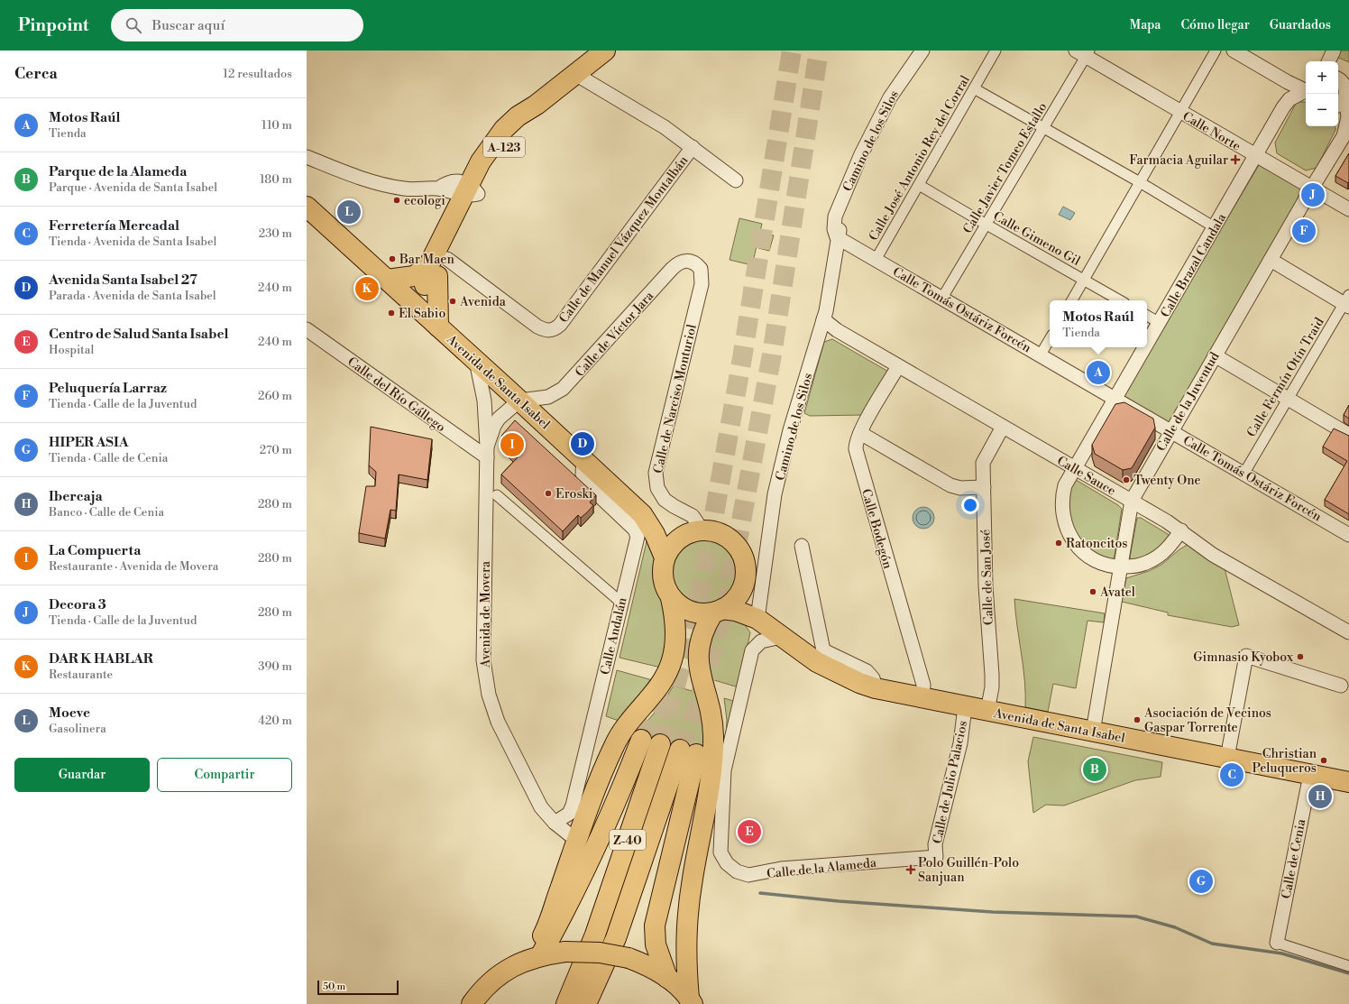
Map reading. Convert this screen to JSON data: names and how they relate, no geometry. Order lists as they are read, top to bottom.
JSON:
{
  "streets": {
    "main road": ["A-123", "Avenida de Santa Isabel", "Z-40"],
    "street": [
      "Calle Norte",
      "Camino de los Silos",
      "Calle José Antonio Rey del Corral",
      "Calle Javier Tomeo Estallo",
      "Calle Gimeno Gil",
      "Calle de Manuel Vázquez Montalbán",
      "Calle Brazal Candala",
      "Calle Tomás Ostáriz Forcén",
      "Calle de Víctor Jara",
      "Calle Fermín Otín Traid",
      "Calle del Río Gállego",
      "Calle de Narciso Monturiol",
      "Calle de la Juventud",
      "Calle Sauce",
      "Calle Bodegón",
      "Calle de San José",
      "Avenida de Movera",
      "Calle Andalán",
      "Calle de Julio Palacios",
      "Calle de Cenia",
      "Calle de la Alameda"
    ]
  },
  "crossings": [
    ["Calle Norte", "Calle Javier Tomeo Estallo"],
    ["Calle Norte", "Calle Brazal Candala"],
    ["Calle Norte", "Calle de la Juventud"],
    ["Camino de los Silos", "Calle Tomás Ostáriz Forcén"],
    ["Camino de los Silos", "Avenida de Santa Isabel"],
    ["Camino de los Silos", "Calle Sauce"],
    ["A-123", "Calle de Manuel Vázquez Montalbán"],
    ["A-123", "Avenida de Santa Isabel"],
    ["Calle José Antonio Rey del Corral", "Calle Gimeno Gil"],
    ["Calle José Antonio Rey del Corral", "Calle Tomás Ostáriz Forcén"],
    ["Calle Javier Tomeo Estallo", "Calle Gimeno Gil"],
    ["Calle Javier Tomeo Estallo", "Calle Tomás Ostáriz Forcén"],
    ["Calle Brazal Candala", "Calle Tomás Ostáriz Forcén"],
    ["Calle Brazal Candala", "Calle de la Juventud"],
    ["Calle Brazal Candala", "Calle Sauce"],
    ["Calle Tomás Ostáriz Forcén", "Calle Fermín Otín Traid"],
    ["Calle Tomás Ostáriz Forcén", "Calle de la Juventud"],
    ["Calle de Víctor Jara", "Avenida de Santa Isabel"],
    ["Calle de Víctor Jara", "Calle de Narciso Monturiol"],
    ["Calle de Víctor Jara", "Avenida de Movera"],
    ["Avenida de Santa Isabel", "Calle de Narciso Monturiol"],
    ["Avenida de Santa Isabel", "Calle de la Juventud"],
    ["Avenida de Santa Isabel", "Calle Bodegón"],
    ["Avenida de Santa Isabel", "Calle de San José"],
    ["Avenida de Santa Isabel", "Avenida de Movera"],
    ["Avenida de Santa Isabel", "Calle Andalán"],
    ["Avenida de Santa Isabel", "Calle de Julio Palacios"],
    ["Avenida de Santa Isabel", "Calle de Cenia"],
    ["Avenida de Santa Isabel", "Calle de la Alameda"],
    ["Calle del Río Gállego", "Avenida de Movera"],
    ["Calle de la Juventud", "Calle Sauce"],
    ["Calle Sauce", "Calle Bodegón"],
    ["Calle Sauce", "Calle de San José"],
    ["Avenida de Movera", "Calle Andalán"],
    ["Calle de Julio Palacios", "Calle de la Alameda"]
  ],
  "places": {
    "health": ["Farmacia Aguilar", "Polo Guillén-Polo Sanjuan"],
    "other": [
      "ecologi",
      "Bar Maen",
      "Avenida",
      "El Sabio",
      "Twenty One",
      "Eroski",
      "Ratoncitos",
      "Avatel",
      "Gimnasio Kyobox",
      "Asociación de Vecinos Gaspar Torrente",
      "Christian Peluqueros"
    ]
  },
  "scale_bar": "50 m",
  "page": {
    "header": "Pinpoint",
    "search": "Buscar aquí",
    "nav": ["Mapa", "Cómo llegar", "Guardados"],
    "heading": ["Cerca", "12 resultados"],
    "map_buttons": ["+", "−"],
    "list": [
      {
        "mark": "A",
        "name": "Motos Raúl",
        "note": "Tienda",
        "value": "110 m"
      },
      {
        "mark": "B",
        "name": "Parque de la Alameda",
        "note": "Parque · Avenida de Santa Isabel",
        "value": "180 m"
      },
      {
        "mark": "C",
        "name": "Ferretería Mercadal",
        "note": "Tienda · Avenida de Santa Isabel",
        "value": "230 m"
      },
      {
        "mark": "D",
        "name": "Avenida Santa Isabel 27",
        "note": "Parada · Avenida de Santa Isabel",
        "value": "240 m"
      },
      {
        "mark": "E",
        "name": "Centro de Salud Santa Isabel",
        "note": "Hospital",
        "value": "240 m"
      },
      {
        "mark": "F",
        "name": "Peluquería Larraz",
        "note": "Tienda · Calle de la Juventud",
        "value": "260 m"
      },
      {
        "mark": "G",
        "name": "HIPER ASIA",
        "note": "Tienda · Calle de Cenia",
        "value": "270 m"
      },
      {
        "mark": "H",
        "name": "Ibercaja",
        "note": "Banco · Calle de Cenia",
        "value": "280 m"
      },
      {
        "mark": "I",
        "name": "La Compuerta",
        "note": "Restaurante · Avenida de Movera",
        "value": "280 m"
      },
      {
        "mark": "J",
        "name": "Decora 3",
        "note": "Tienda · Calle de la Juventud",
        "value": "280 m"
      },
      {
        "mark": "K",
        "name": "DAR K HABLAR",
        "note": "Restaurante",
        "value": "390 m"
      },
      {
        "mark": "L",
        "name": "Moeve",
        "note": "Gasolinera",
        "value": "420 m"
      }
    ],
    "pins": [
      "J",
      "L",
      "F",
      "K",
      "A",
      "D",
      "I",
      "B",
      "C",
      "H",
      "E",
      "G"
    ],
    "popup": ["Motos Raúl", "Tienda"],
    "buttons": ["Guardar", "Compartir"],
    "scale": "50 m"
  }
}
